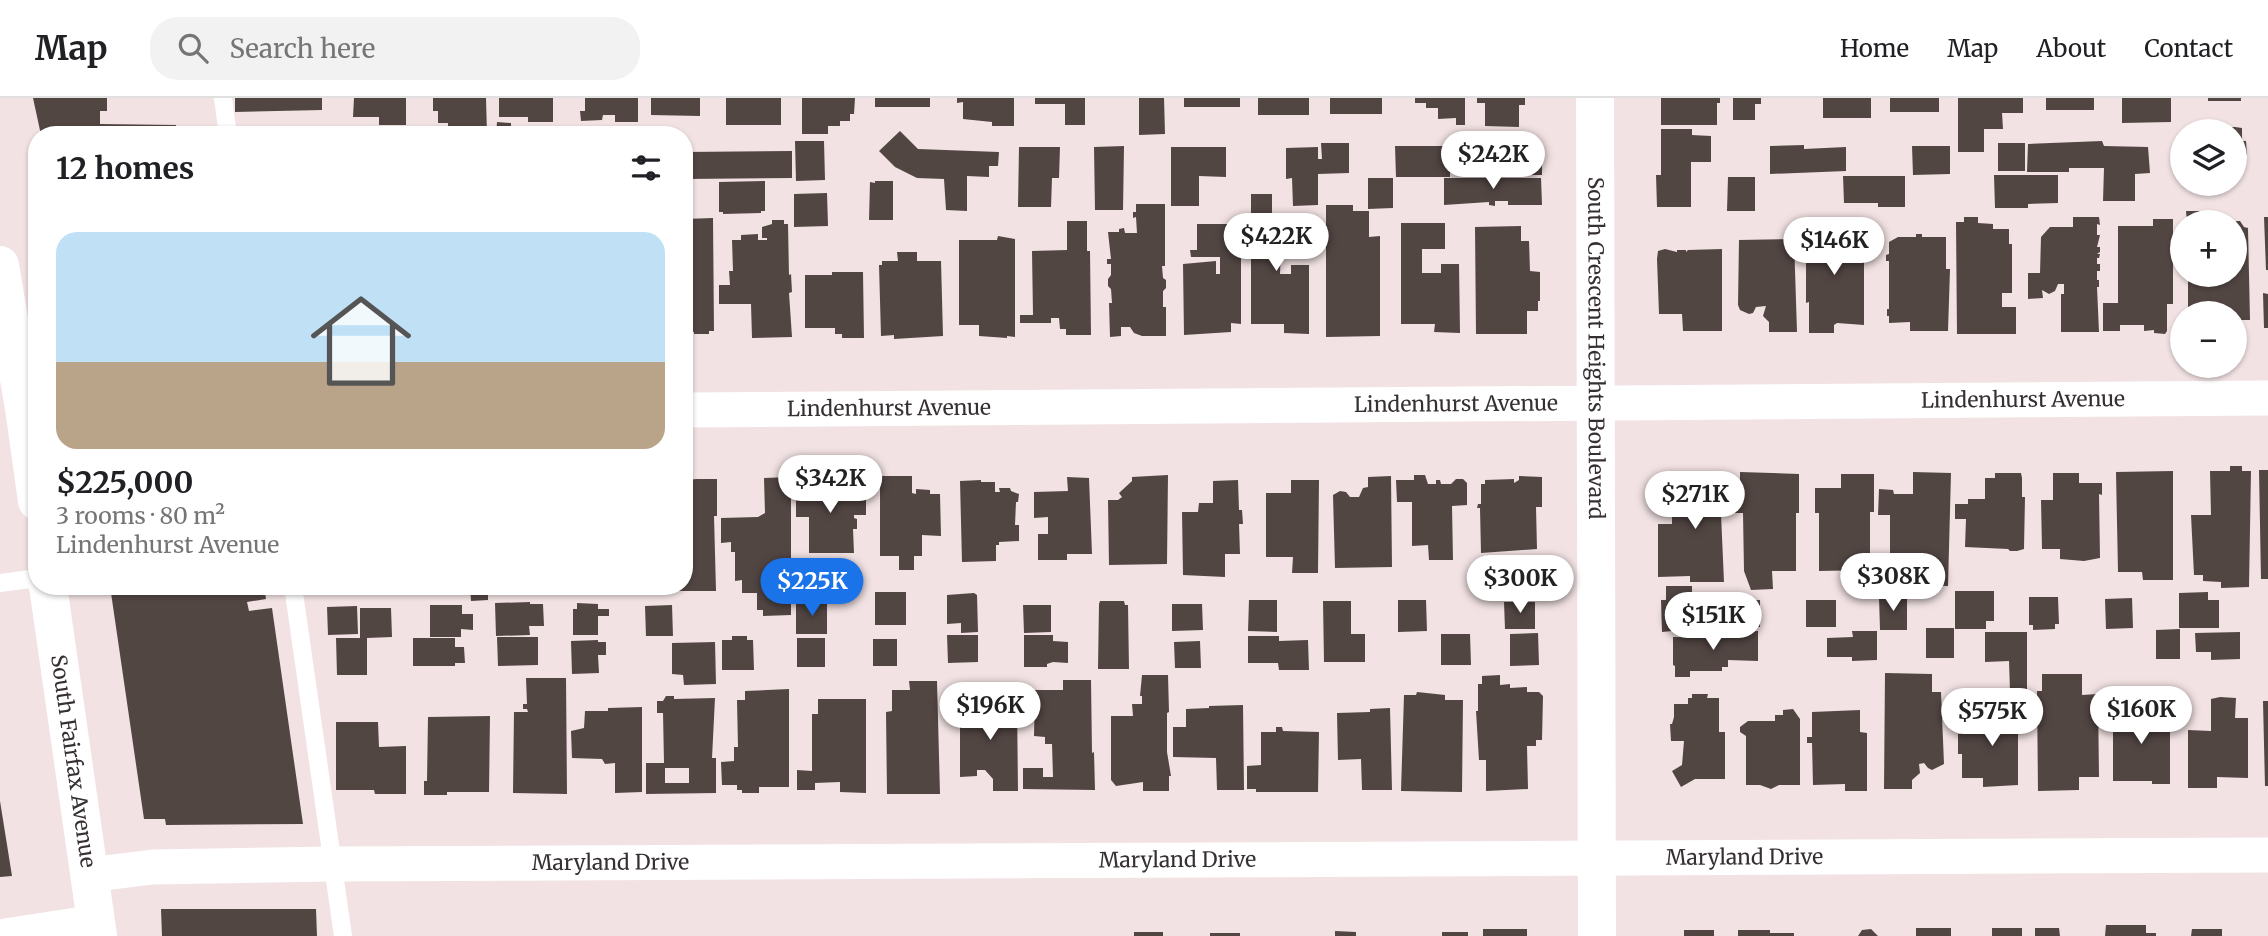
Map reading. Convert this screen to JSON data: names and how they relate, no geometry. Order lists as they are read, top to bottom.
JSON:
{
  "streets": {
    "street": [
      "South Crescent Heights Boulevard",
      "Lindenhurst Avenue",
      "South Fairfax Avenue",
      "Maryland Drive"
    ]
  },
  "crossings": [
    ["South Crescent Heights Boulevard", "Lindenhurst Avenue"],
    ["South Crescent Heights Boulevard", "Maryland Drive"],
    ["South Fairfax Avenue", "Maryland Drive"]
  ],
  "page": {
    "header": "Map",
    "search": "Search here",
    "nav": [
      "Home",
      "Map",
      "About",
      "Contact"
    ],
    "map_buttons": ["+", "−"],
    "heading": "12 homes",
    "price": [
      "$242K",
      "$422K",
      "$146K",
      "$342K",
      "$271K",
      "$308K",
      "$300K",
      "$225K",
      "$151K",
      "$196K",
      "$160K",
      "$575K"
    ],
    "list": [
      {
        "name": "$225,000",
        "note": "3 rooms · 80 m² · Lindenhurst Avenue"
      }
    ]
  }
}
